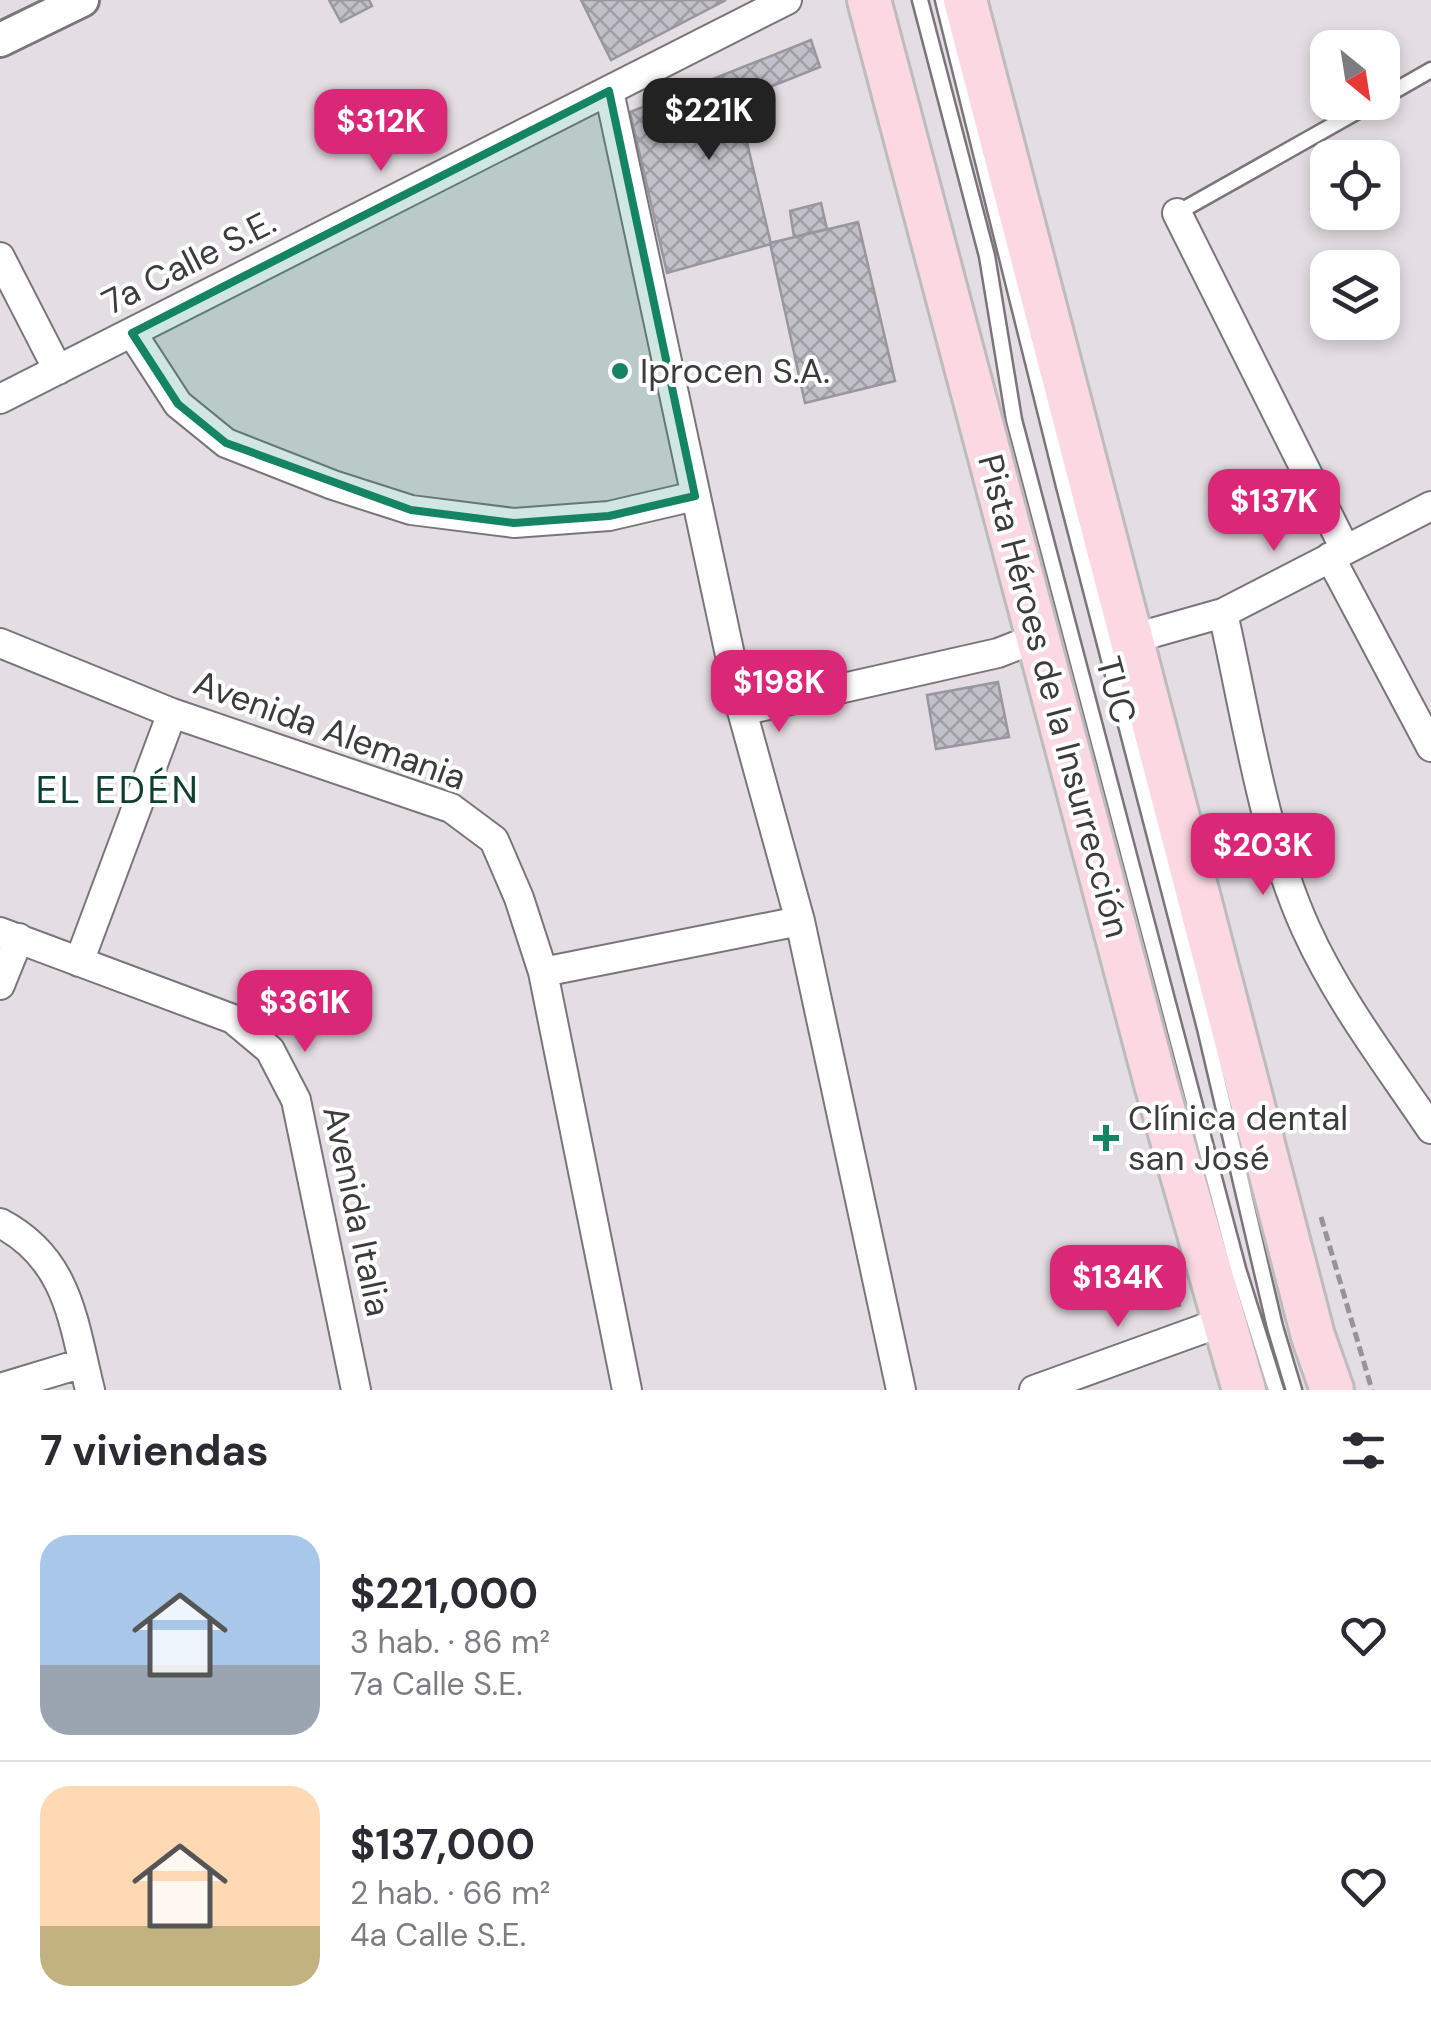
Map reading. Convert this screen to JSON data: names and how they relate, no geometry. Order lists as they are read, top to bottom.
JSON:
{
  "streets": {
    "main road": ["Pista Héroes de la Insurrección"],
    "street": ["7a Calle S.E.", "Avenida Alemania", "Avenida Italia"],
    "lane": ["TUC"]
  },
  "districts": ["EL EDÉN"],
  "places": {
    "other": ["Iprocen S.A."],
    "health": ["Clínica dental san José"]
  },
  "north": "bottom right",
  "page": {
    "price": [
      "$221K",
      "$312K",
      "$137K",
      "$198K",
      "$203K",
      "$361K",
      "$134K"
    ],
    "heading": "7 viviendas",
    "list": [
      {
        "name": "$221,000",
        "note": "3 hab. · 86 m² · 7a Calle S.E."
      },
      {
        "name": "$137,000",
        "note": "2 hab. · 66 m² · 4a Calle S.E."
      }
    ]
  }
}
